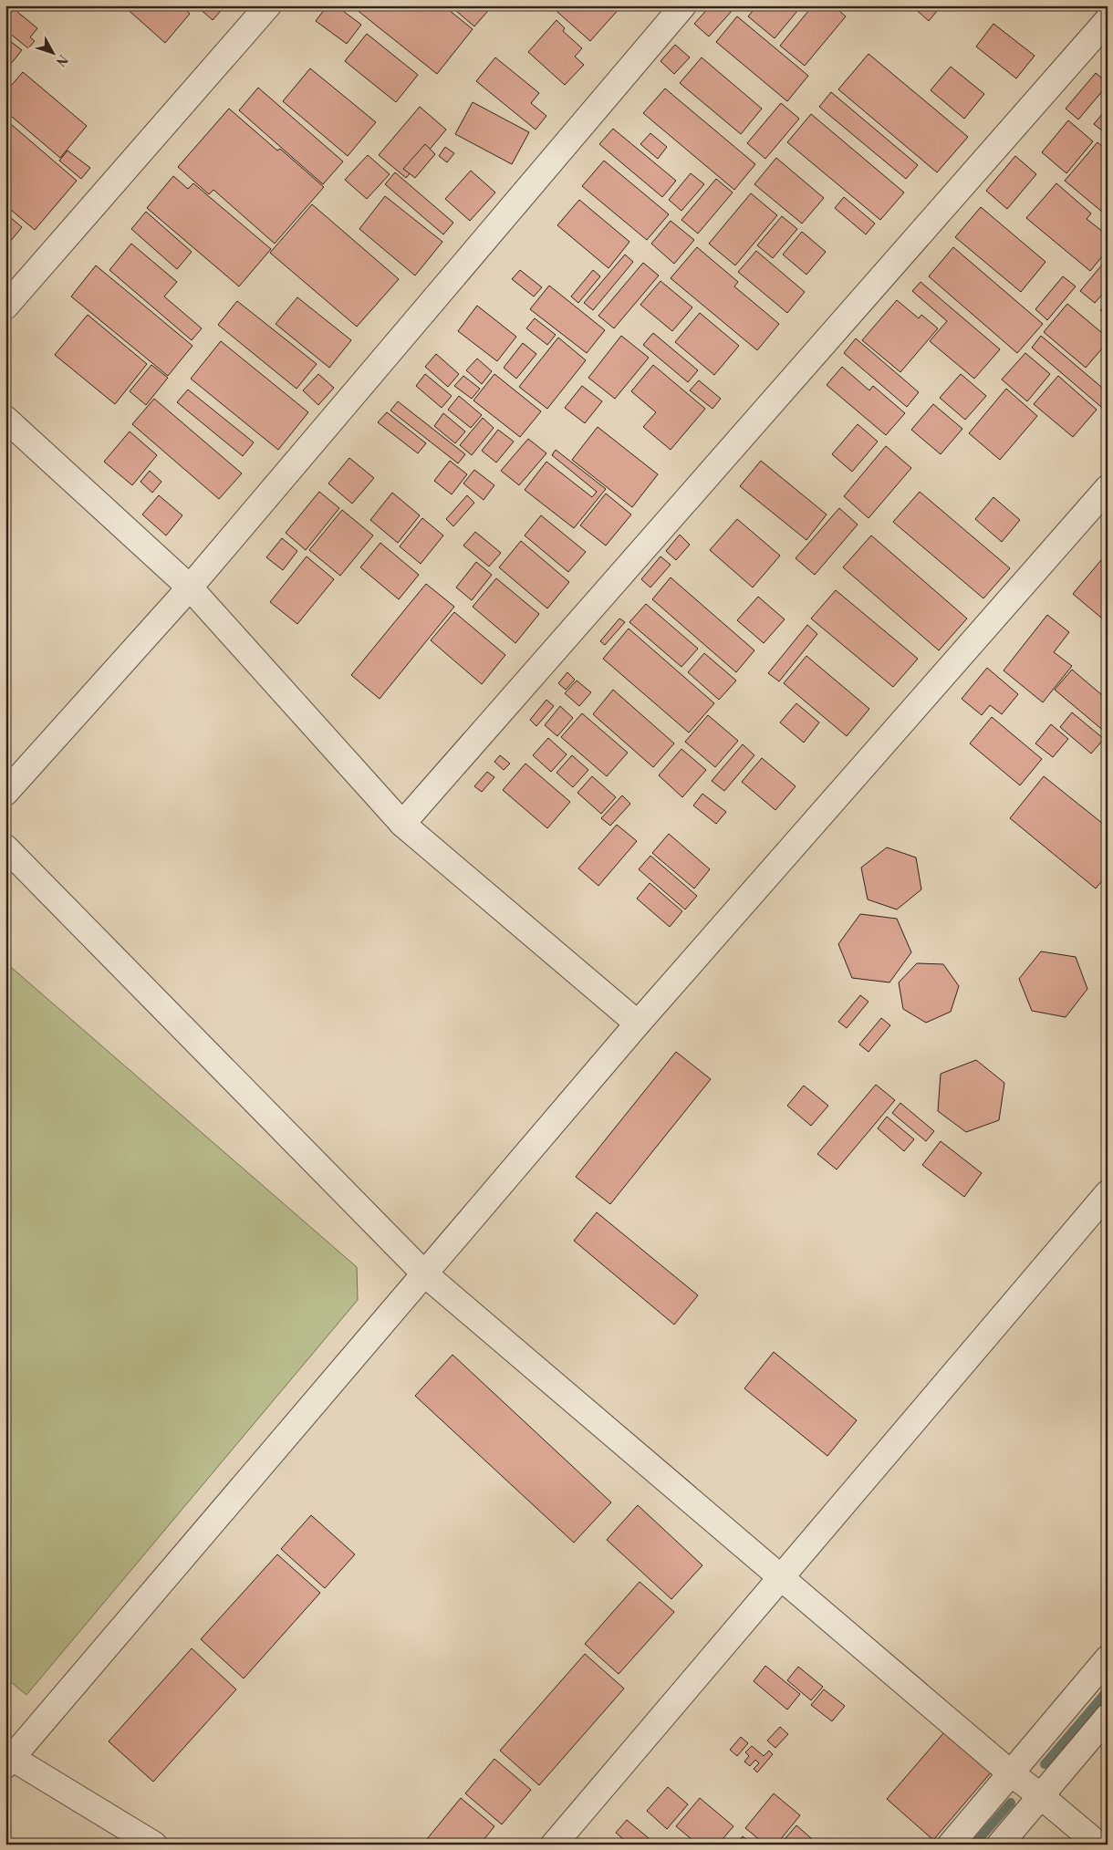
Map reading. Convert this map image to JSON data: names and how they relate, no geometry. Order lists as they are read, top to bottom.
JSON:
{
  "north": "bottom right"
}
